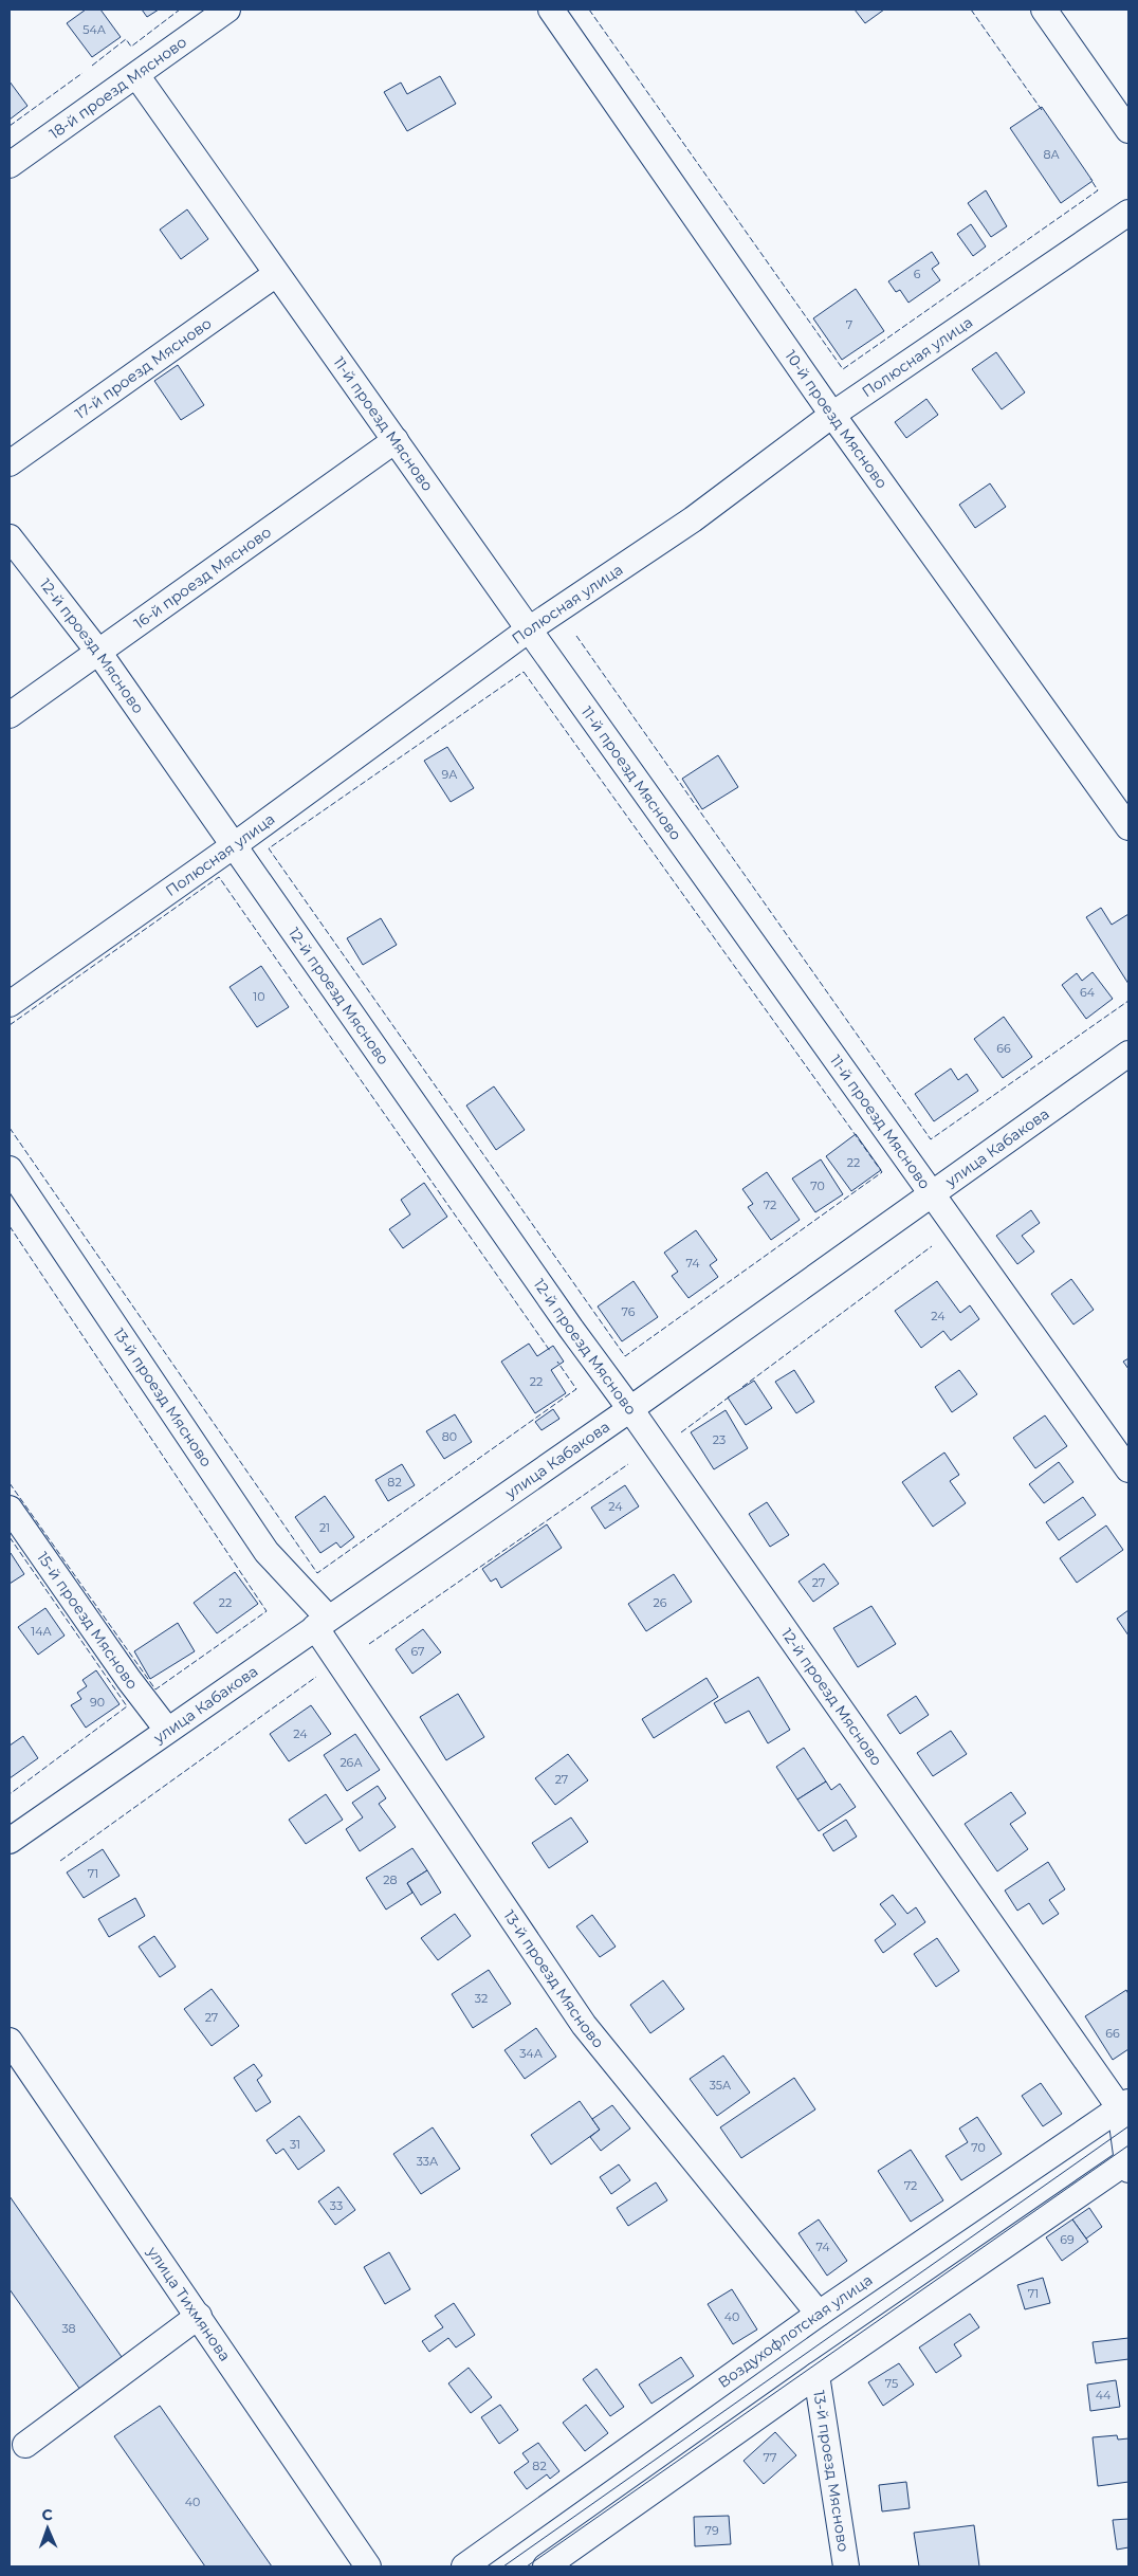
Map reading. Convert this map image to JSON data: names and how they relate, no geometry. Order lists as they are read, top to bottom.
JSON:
{
  "streets": {
    "street": [
      "18-й проезд Мясново",
      "Полюсная улица",
      "17-й проезд Мясново",
      "10-й проезд Мясново",
      "11-й проезд Мясново",
      "16-й проезд Мясново",
      "12-й проезд Мясново",
      "улица Кабакова",
      "13-й проезд Мясново",
      "15-й проезд Мясново",
      "улица Тихмянова",
      "Воздухофлотская улица"
    ]
  },
  "crossings": [
    ["18-й проезд Мясново", "11-й проезд Мясново"],
    ["Полюсная улица", "10-й проезд Мясново"],
    ["Полюсная улица", "11-й проезд Мясново"],
    ["Полюсная улица", "12-й проезд Мясново"],
    ["17-й проезд Мясново", "11-й проезд Мясново"],
    ["11-й проезд Мясново", "16-й проезд Мясново"],
    ["11-й проезд Мясново", "улица Кабакова"],
    ["16-й проезд Мясново", "12-й проезд Мясново"],
    ["12-й проезд Мясново", "улица Кабакова"],
    ["12-й проезд Мясново", "Воздухофлотская улица"],
    ["улица Кабакова", "13-й проезд Мясново"],
    ["улица Кабакова", "15-й проезд Мясново"],
    ["13-й проезд Мясново", "Воздухофлотская улица"]
  ],
  "house_numbers": [
    "54А",
    "8А",
    "6",
    "7",
    "9А",
    "64",
    "10",
    "66",
    "22",
    "70",
    "72",
    "74",
    "76",
    "24",
    "22",
    "80",
    "23",
    "82",
    "24",
    "21",
    "27",
    "22",
    "26",
    "14А",
    "67",
    "90",
    "24",
    "26А",
    "27",
    "71",
    "28",
    "32",
    "27",
    "66",
    "34А",
    "35А",
    "31",
    "70",
    "33А",
    "72",
    "33",
    "69",
    "74",
    "71",
    "40",
    "38",
    "75",
    "44",
    "77",
    "82",
    "40",
    "79"
  ],
  "north": "top"
}
